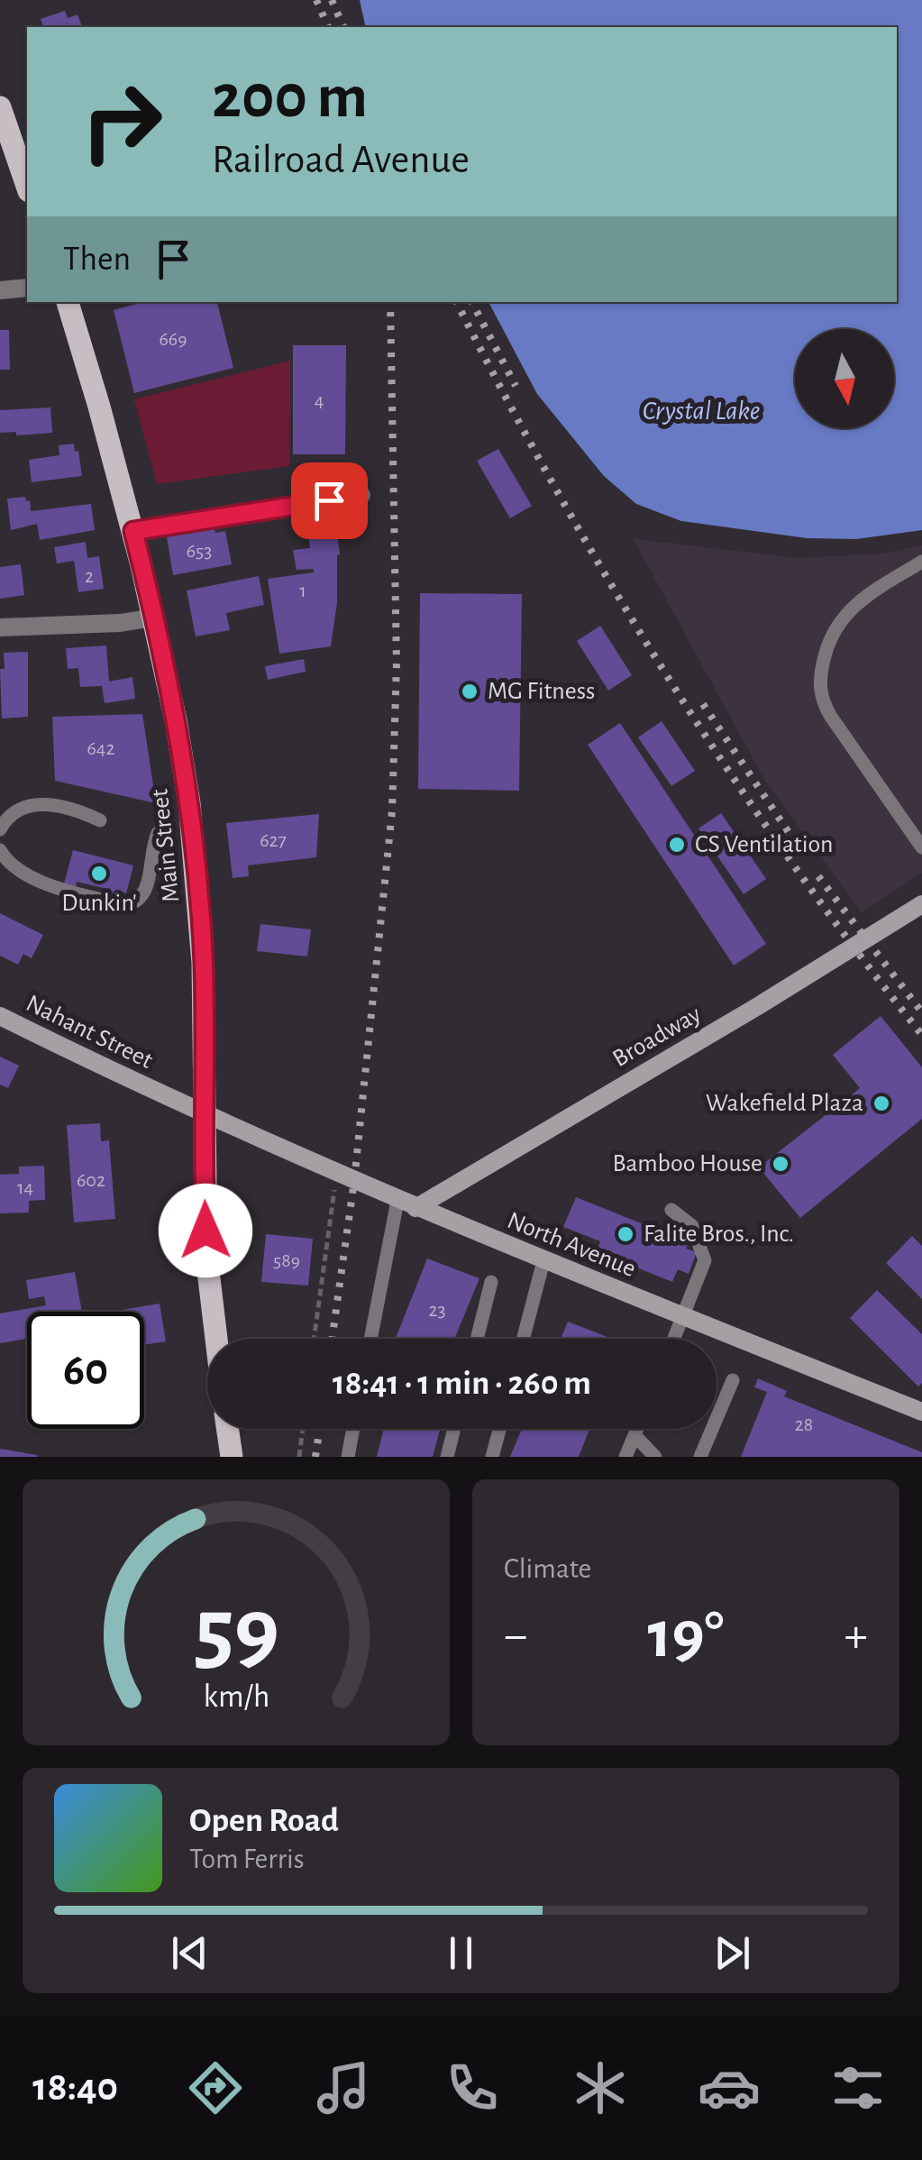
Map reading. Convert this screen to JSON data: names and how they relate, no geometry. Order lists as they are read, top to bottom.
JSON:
{
  "streets": {
    "main road": [
      "Main Street",
      "Nahant Street",
      "Broadway",
      "North Avenue"
    ]
  },
  "crossings": [
    ["Main Street", "Nahant Street"],
    ["Main Street", "North Avenue"],
    ["Nahant Street", "North Avenue"],
    ["Broadway", "North Avenue"]
  ],
  "water": ["Crystal Lake"],
  "places": [
    "MG Fitness",
    "CS Ventilation",
    "Dunkin'",
    "Wakefield Plaza",
    "Bamboo House",
    "Falite Bros., Inc."
  ],
  "house_numbers": [
    "669",
    "4",
    "653",
    "2",
    "1",
    "642",
    "627",
    "602",
    "14",
    "589",
    "23",
    "28"
  ],
  "north": "bottom",
  "page": {
    "turn": ["200 m", "Railroad Avenue"],
    "then": "Then",
    "limit": "60",
    "trip": "18:41 · 1 min · 260 m",
    "tile": "Climate",
    "heat": ["−", "19°", "+"],
    "song": ["Open Road", "Tom Ferris"],
    "tabs": "18:40",
    "gauge": ["59", "km/h"]
  }
}
